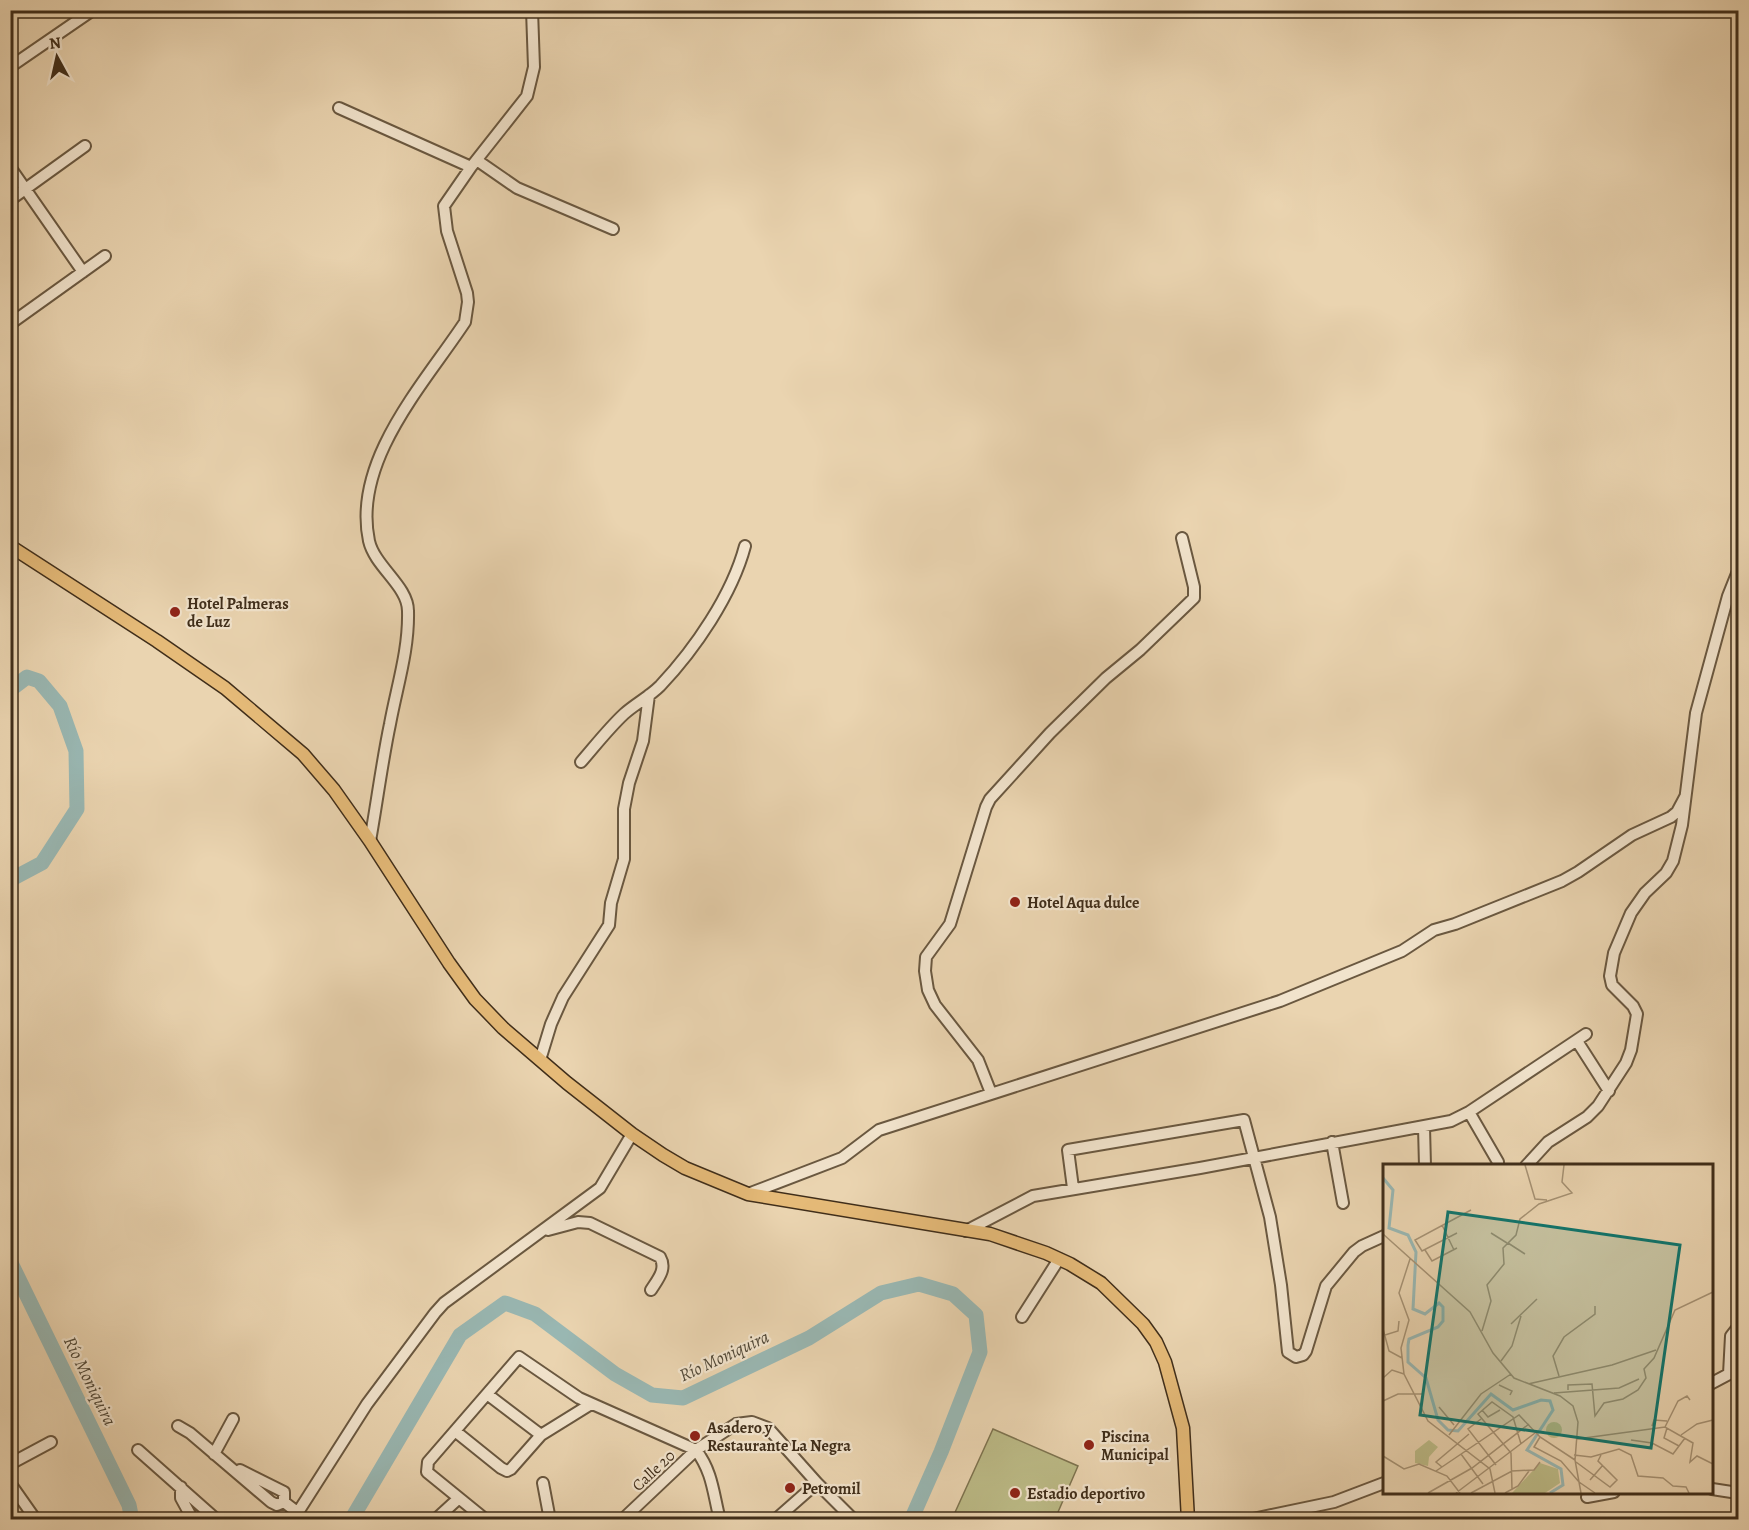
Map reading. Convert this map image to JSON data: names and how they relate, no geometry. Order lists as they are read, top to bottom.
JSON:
{
  "streets": {
    "street": ["Calle 20"]
  },
  "water": ["Río Moniquira"],
  "places": [
    "Hotel Palmeras de Luz",
    "Hotel Aqua dulce",
    "Asadero y Restaurante La Negra",
    "Piscina Municipal",
    "Petromil",
    "Estadio deportivo"
  ],
  "north": "top"
}
